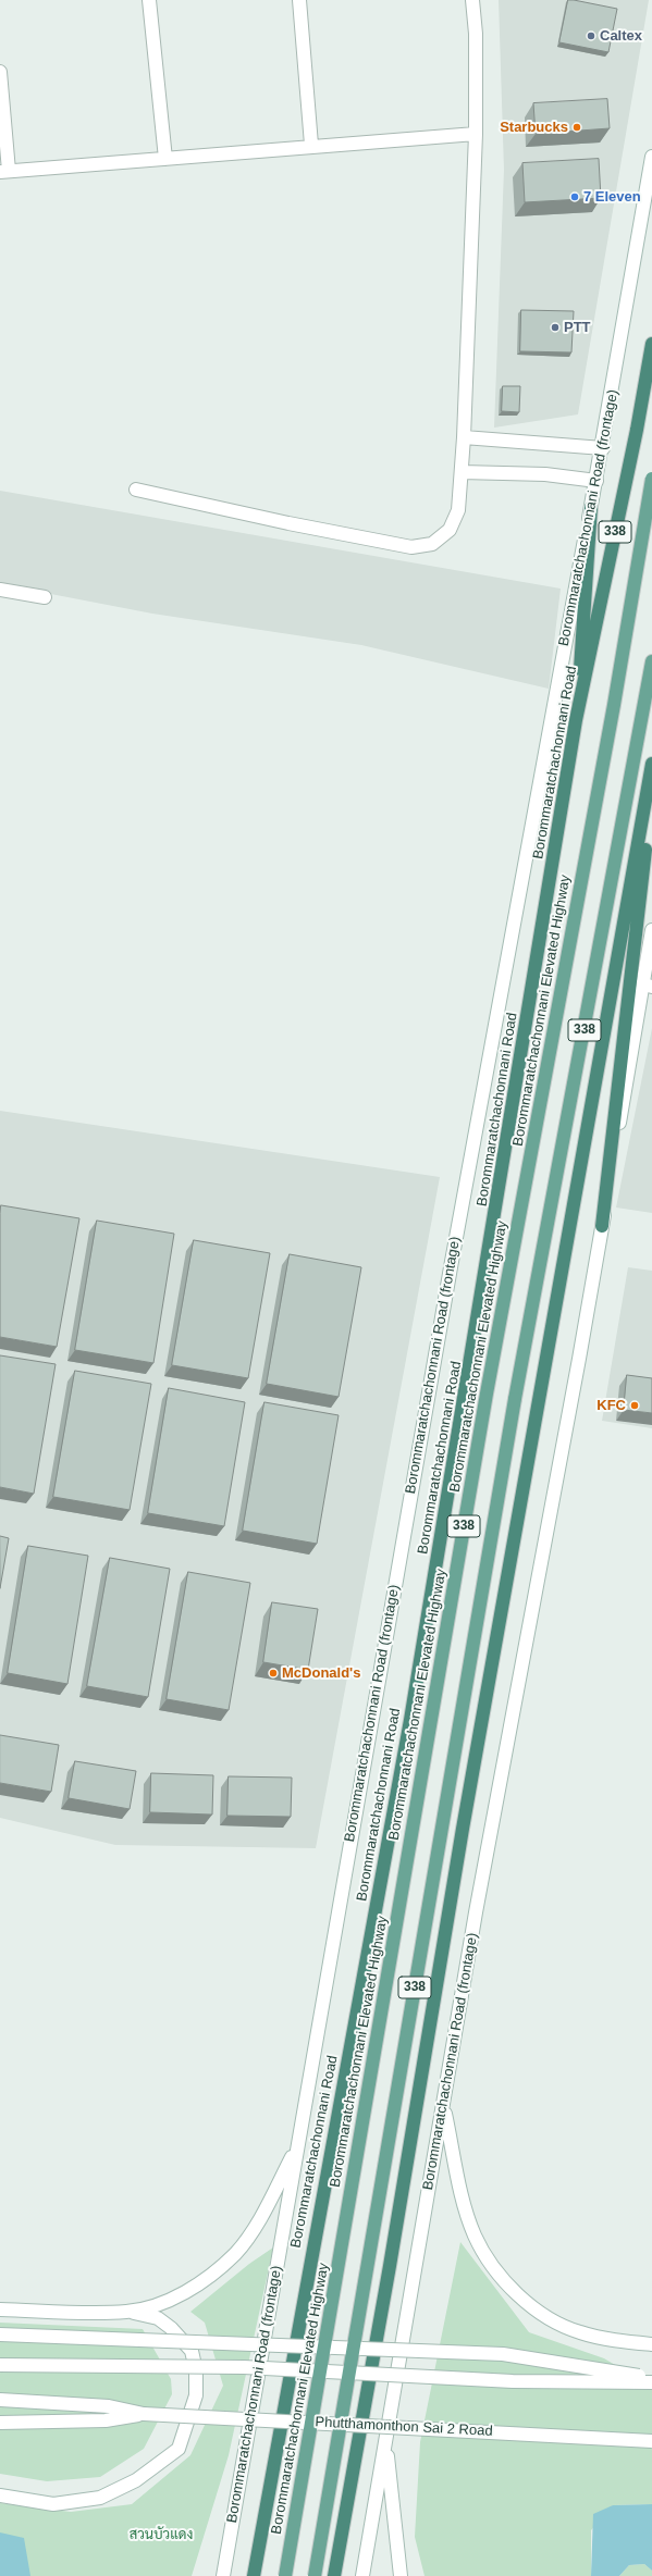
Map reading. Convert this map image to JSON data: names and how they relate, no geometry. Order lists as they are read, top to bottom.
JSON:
{
  "streets": {
    "highway": ["338", "Borommaratchachonnani Road"],
    "main road": ["Borommaratchachonnani Road (frontage)", "Borommaratchachonnani Elevated Highway", "Phutthamonthon Sai 2 Road"]
  },
  "parks": ["สวนบัวแดง"],
  "places": [
    "Caltex",
    "Starbucks",
    "7 Eleven",
    "PTT",
    "KFC",
    "McDonald's"
  ]
}
